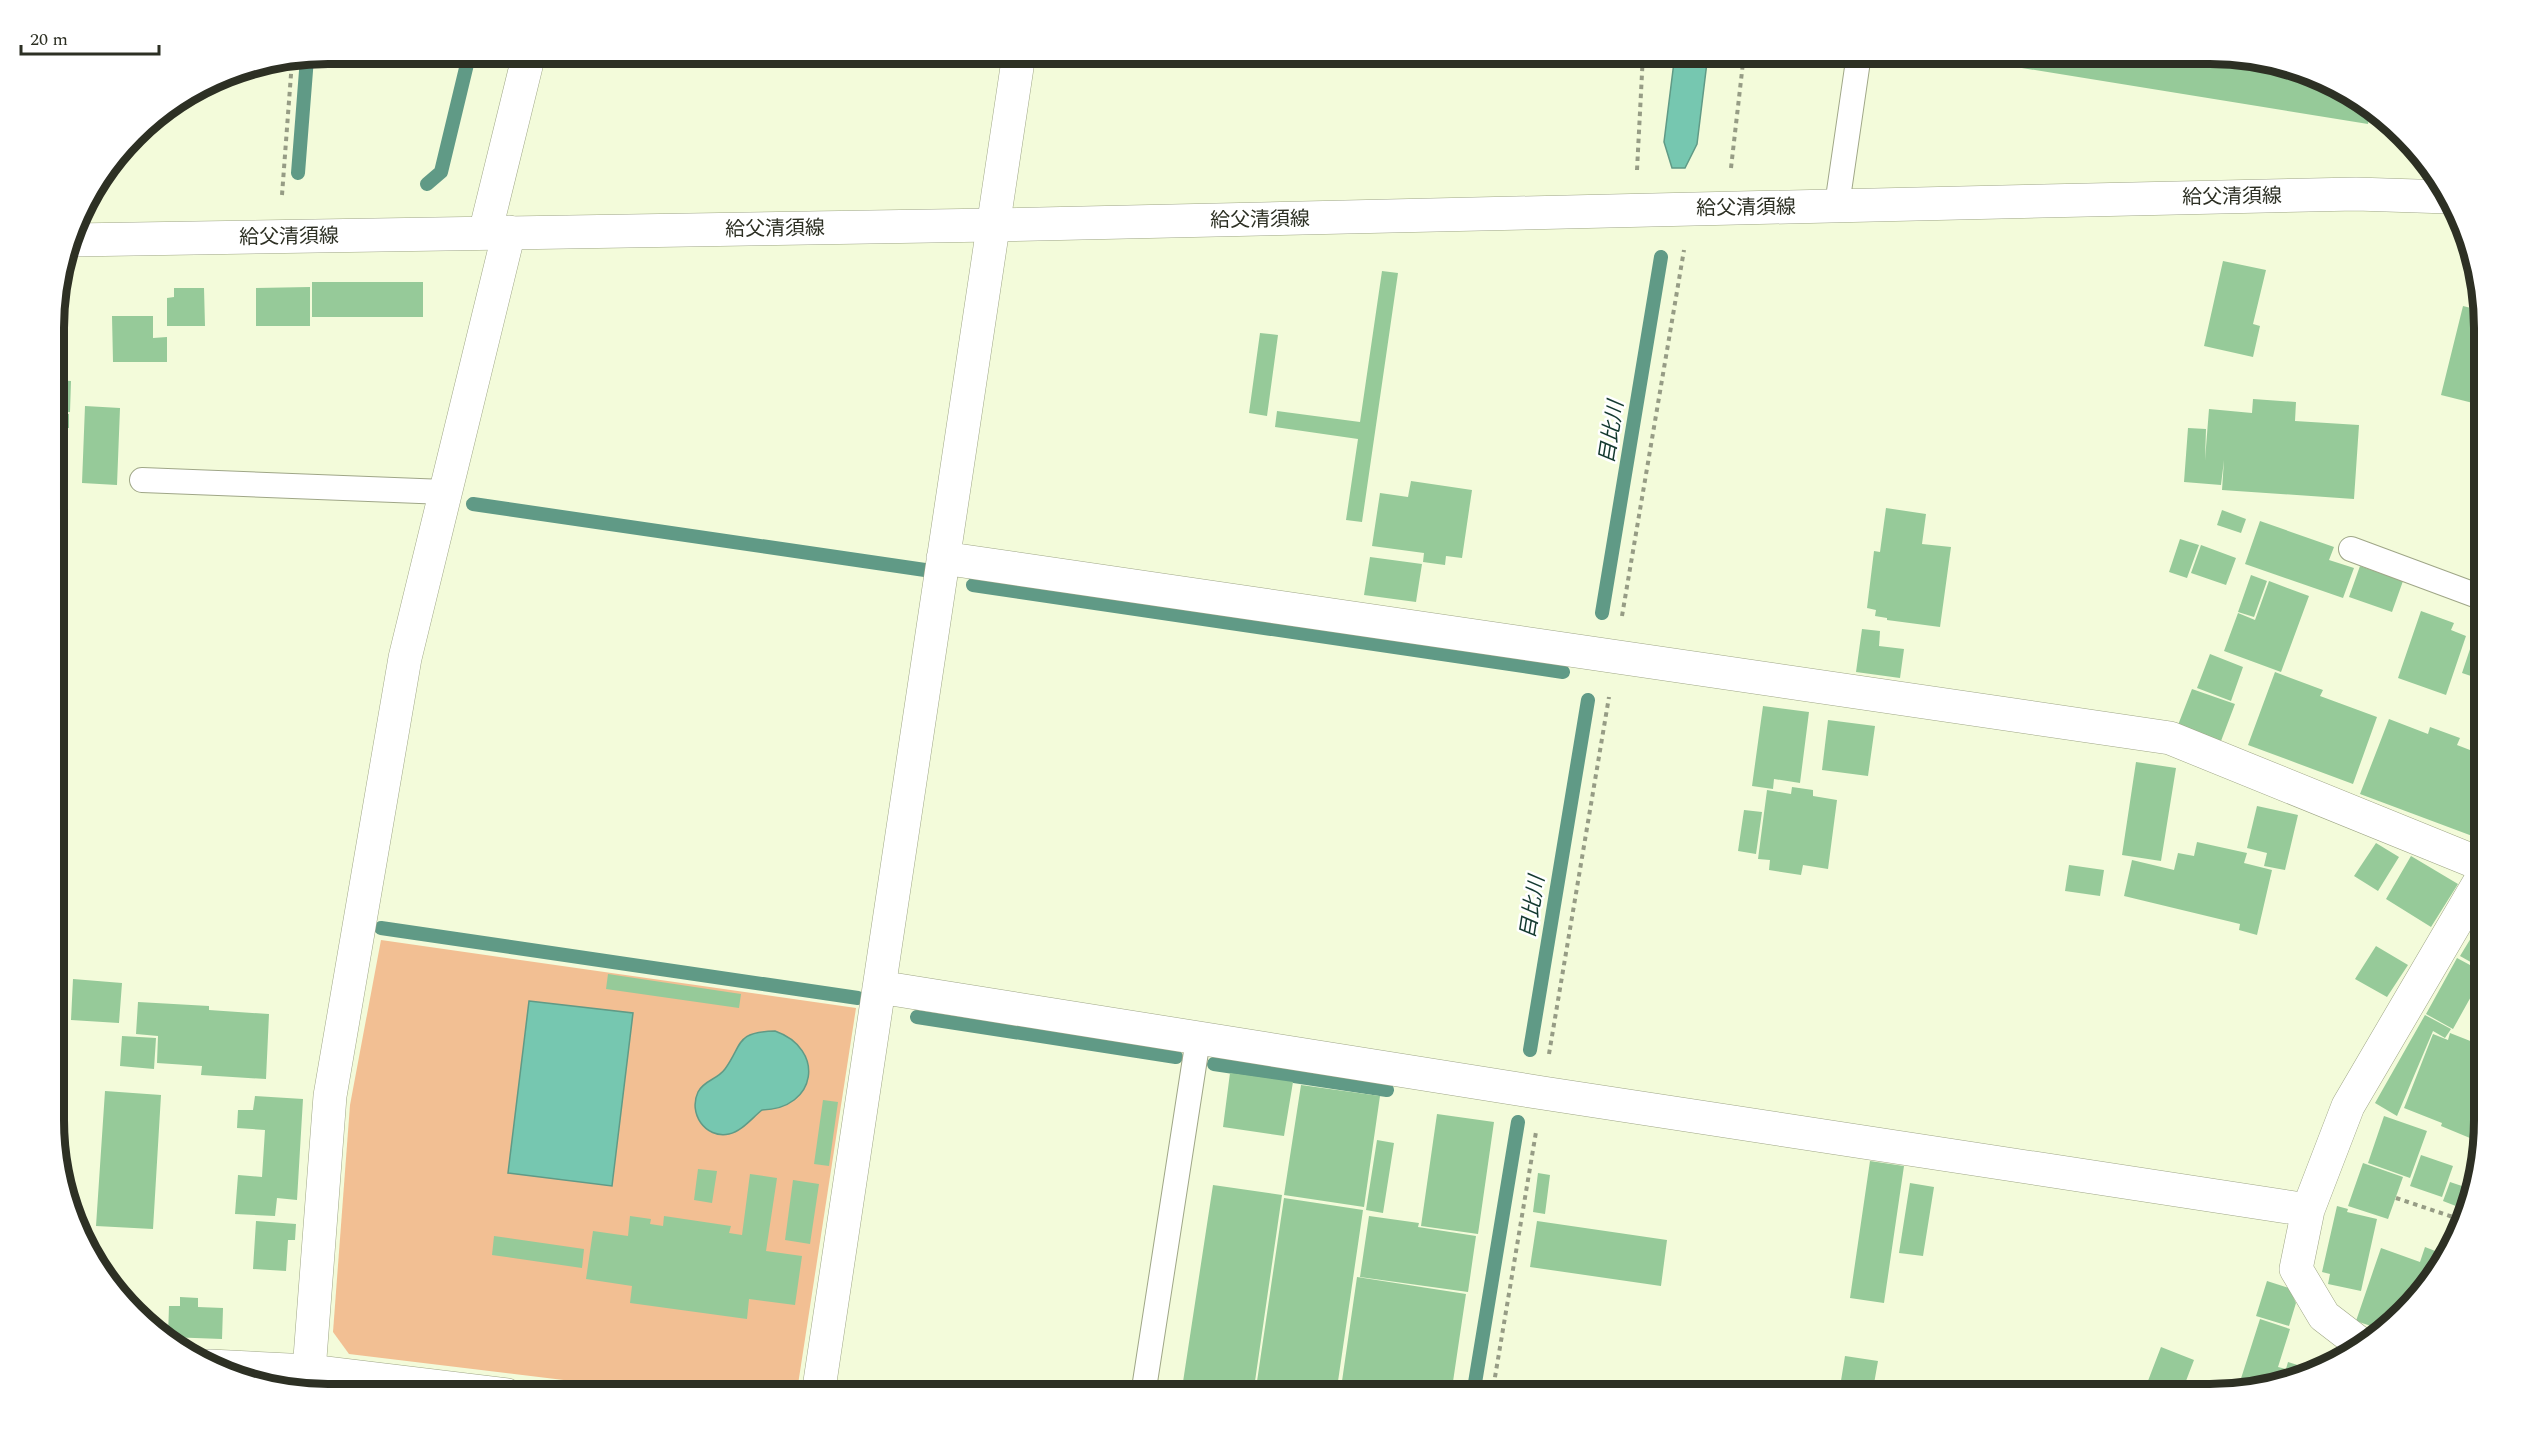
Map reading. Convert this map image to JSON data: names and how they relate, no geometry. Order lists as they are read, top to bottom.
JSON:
{
  "streets": {
    "street": ["給父清須線"]
  },
  "water": ["目比川"],
  "scale_bar": "20 m"
}
